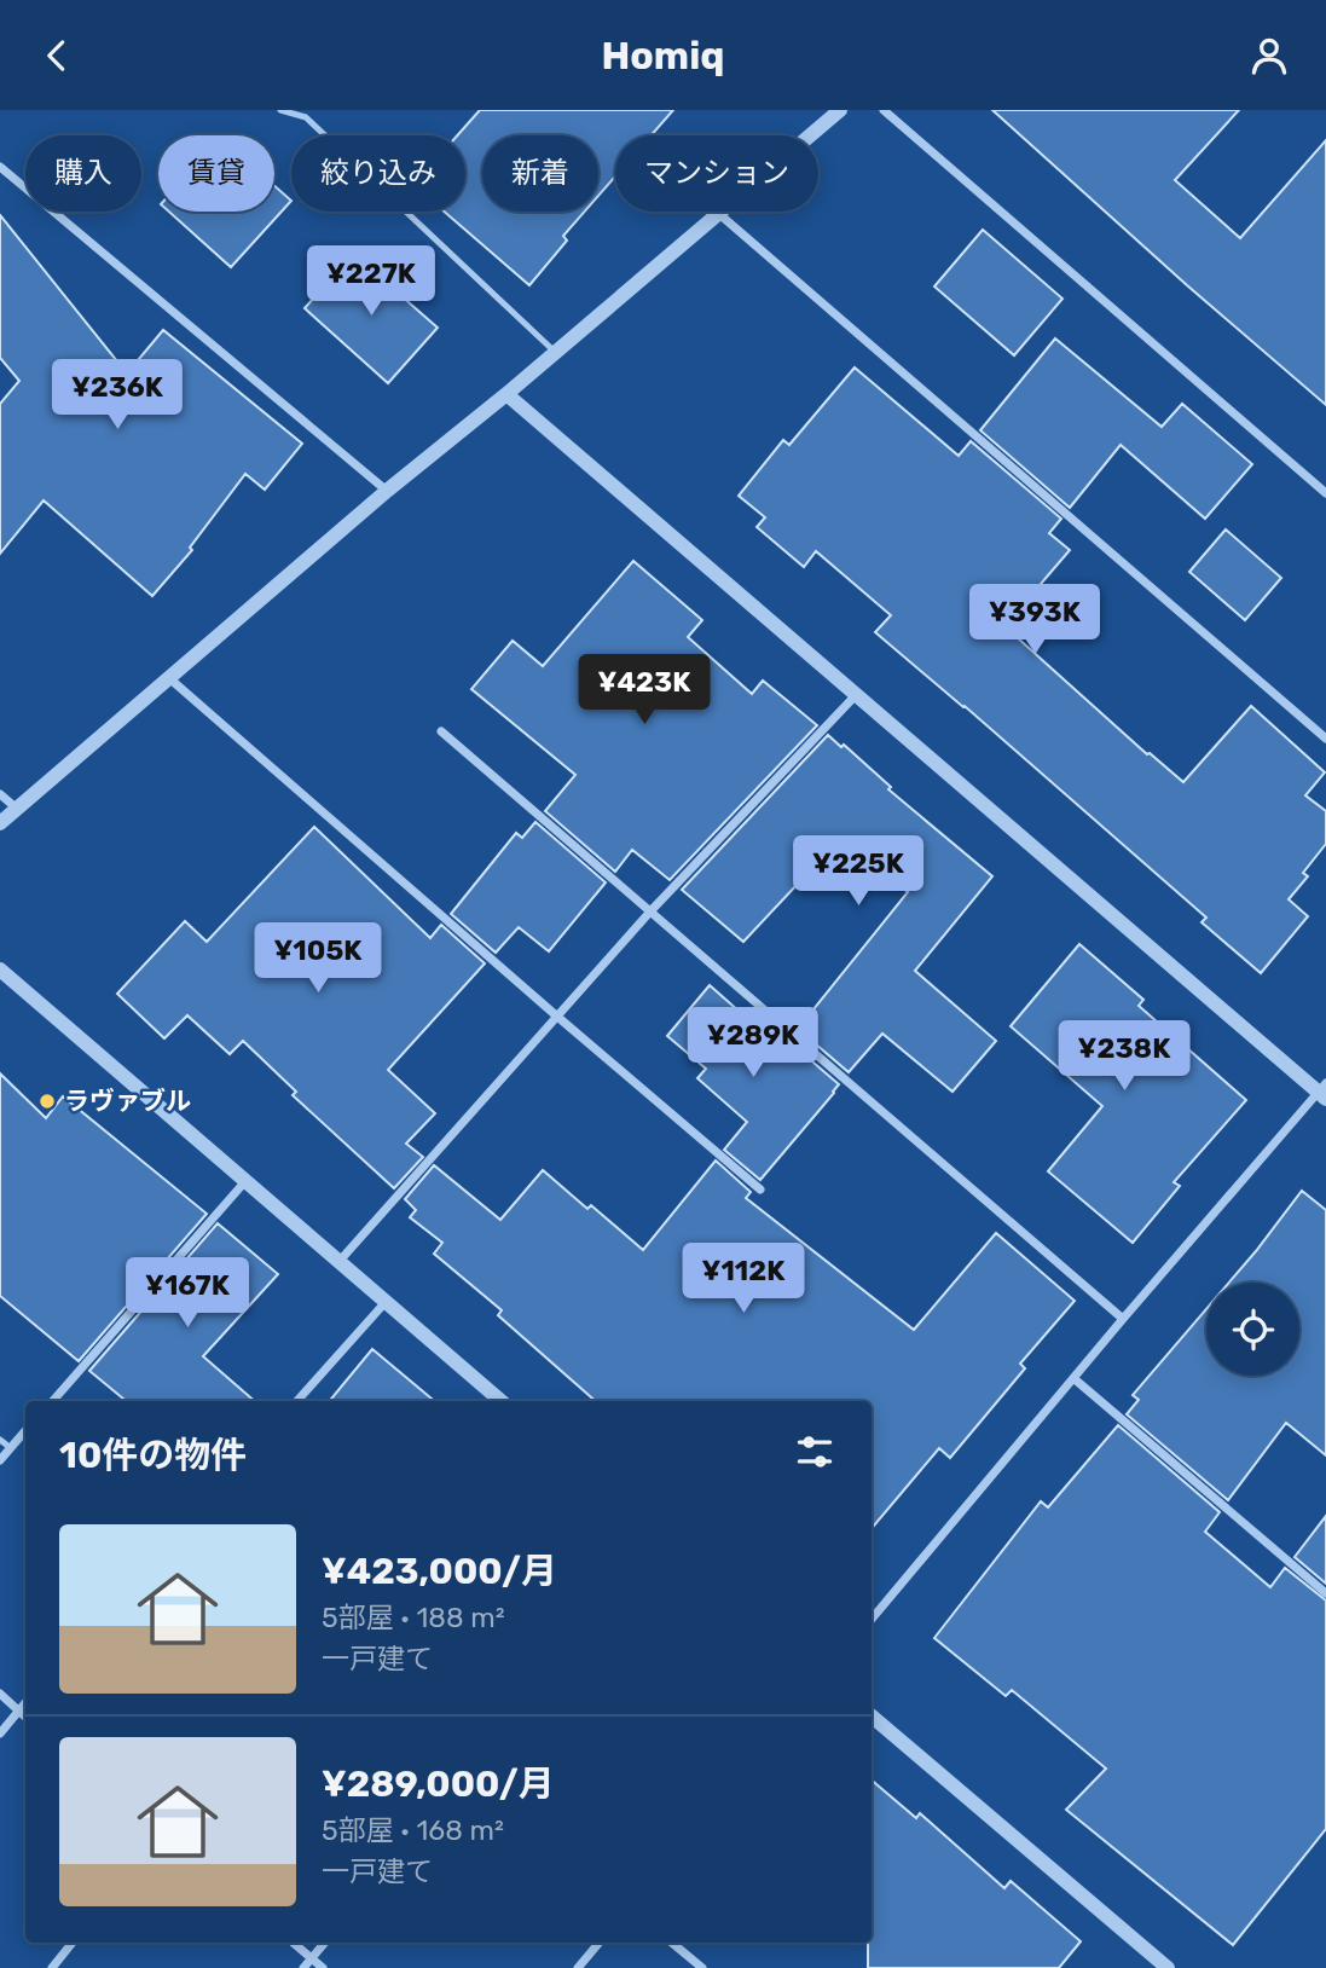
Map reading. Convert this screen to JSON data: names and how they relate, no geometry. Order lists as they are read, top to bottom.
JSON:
{
  "places": ["ラヴァブル"],
  "page": {
    "header": "Homiq",
    "chip": [
      "購入",
      "賃貸",
      "絞り込み",
      "新着",
      "マンション"
    ],
    "price": [
      "¥227K",
      "¥236K",
      "¥393K",
      "¥423K",
      "¥225K",
      "¥105K",
      "¥289K",
      "¥238K",
      "¥112K",
      "¥167K"
    ],
    "heading": "10件の物件",
    "list": [
      {
        "name": "¥423,000/月",
        "note": "5部屋 · 188 m² · 一戸建て"
      },
      {
        "name": "¥289,000/月",
        "note": "5部屋 · 168 m² · 一戸建て"
      }
    ]
  }
}
